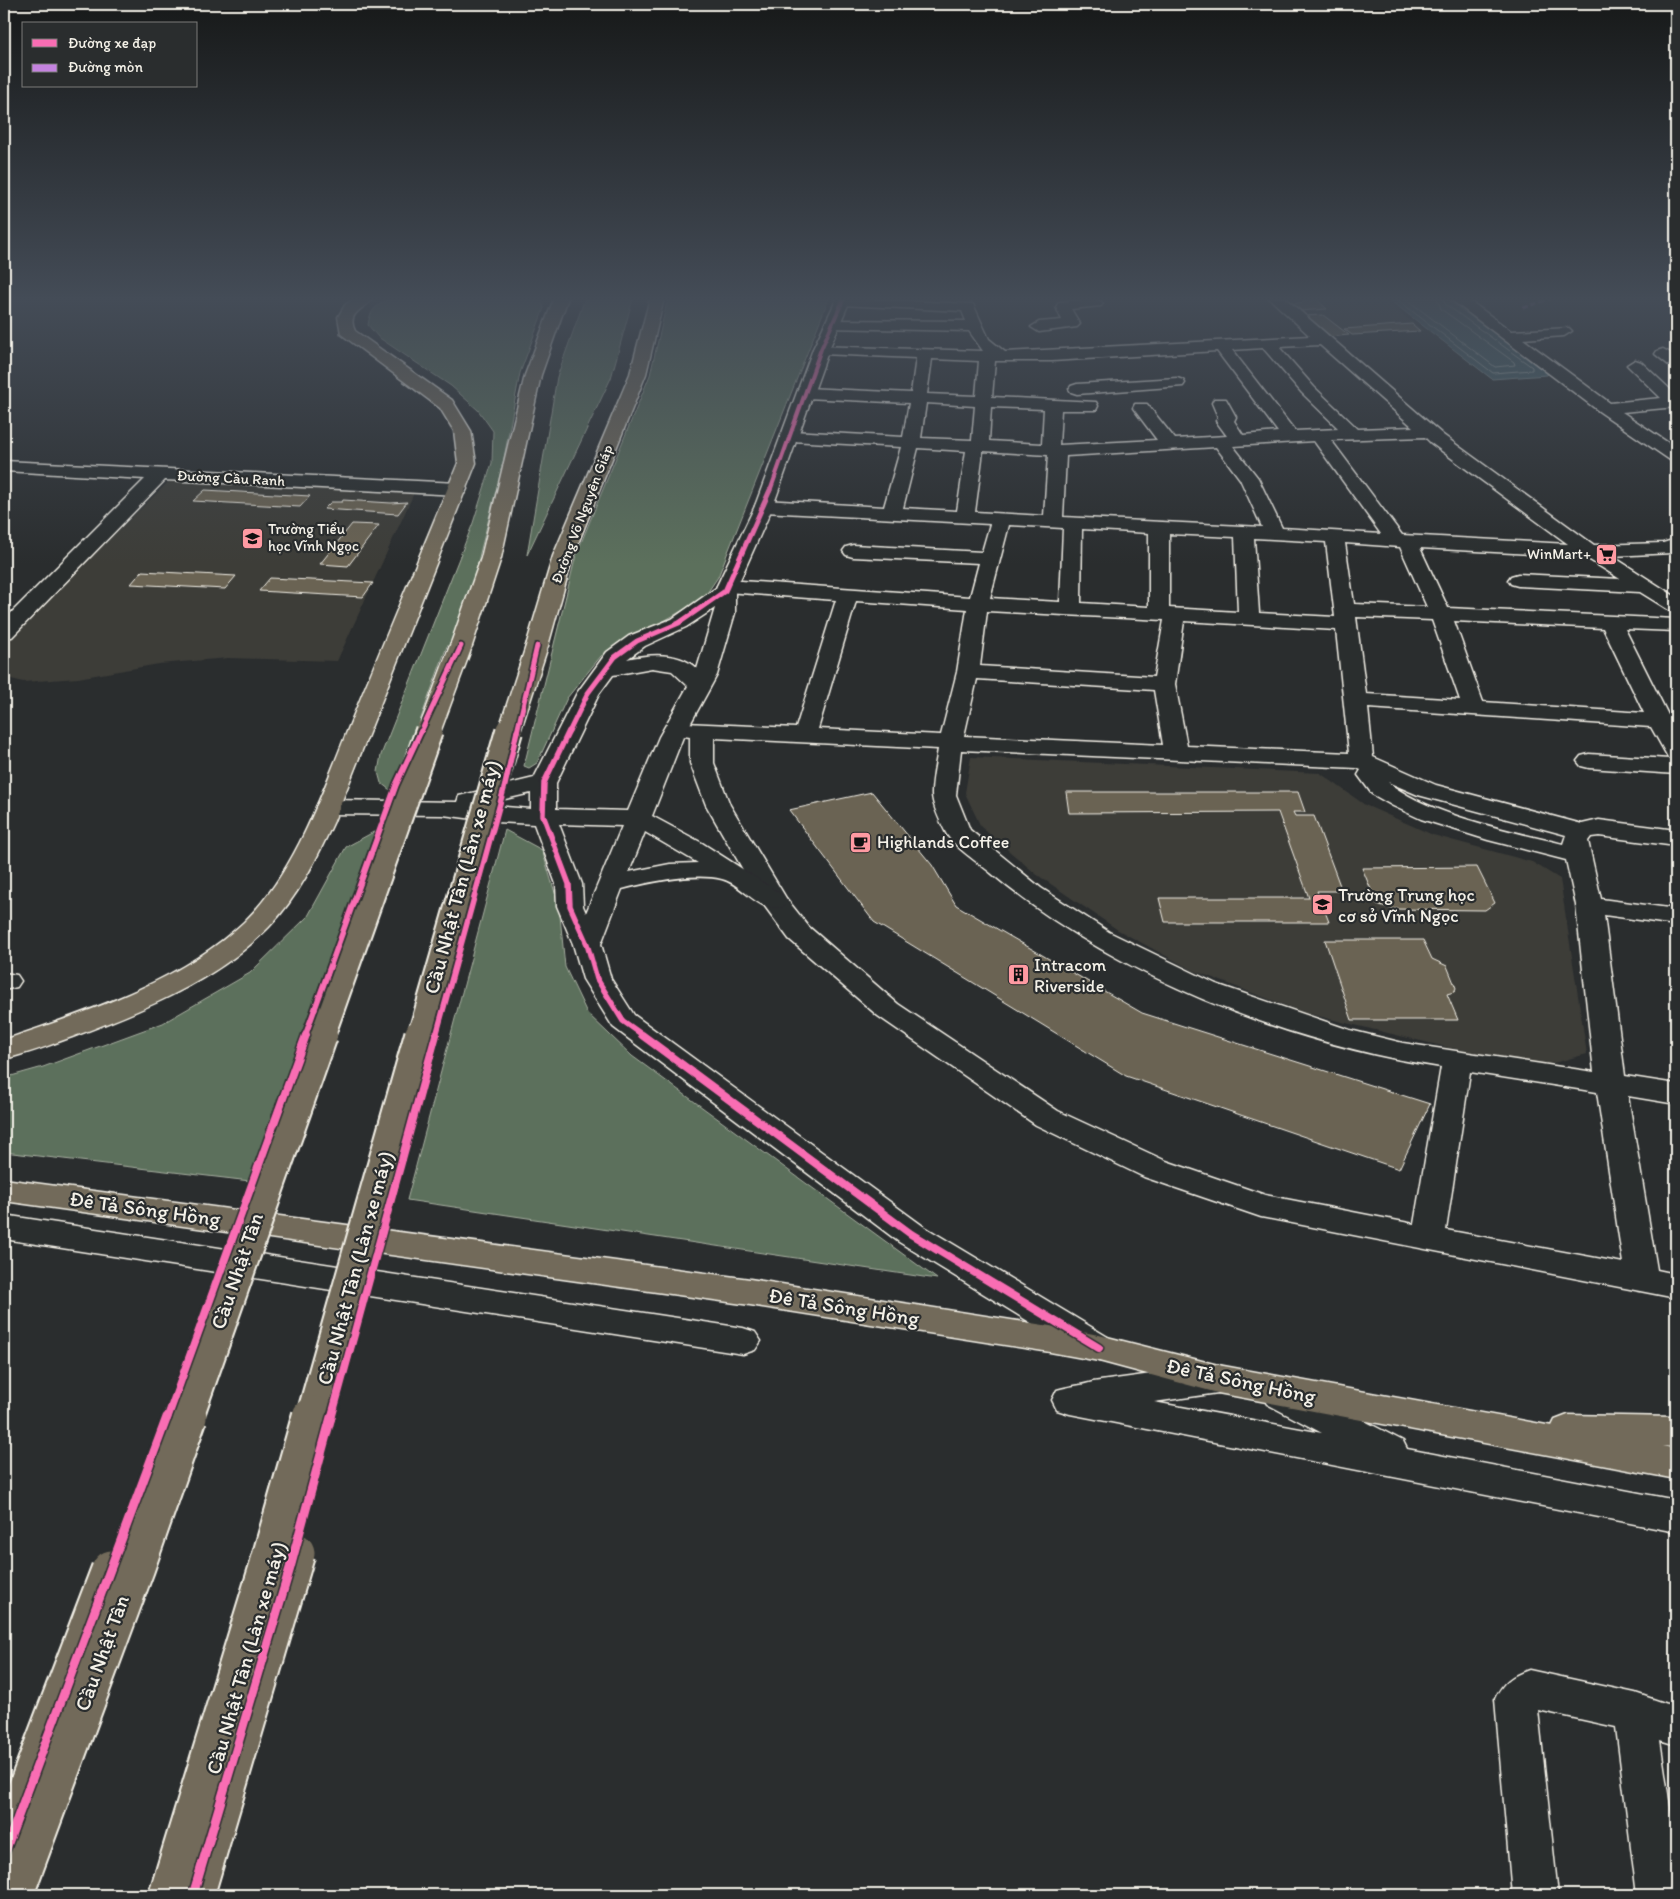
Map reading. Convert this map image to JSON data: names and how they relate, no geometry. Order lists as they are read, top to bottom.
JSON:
{
  "streets": {
    "main road": [
      "Đường Võ Nguyên Giáp",
      "Cầu Nhật Tân (Làn xe máy)",
      "Đê Tả Sông Hồng",
      "Cầu Nhật Tân"
    ],
    "street": ["Đường Cầu Ranh"]
  },
  "crossings": [
    ["Đường Võ Nguyên Giáp", "Cầu Nhật Tân (Làn xe máy)"]
  ],
  "places": {
    "school or university": ["Trường Tiểu học Vĩnh Ngọc", "Trường Trung học cơ sở Vĩnh Ngọc"],
    "supermarket": ["WinMart+"],
    "cafe": ["Highlands Coffee"],
    "building": ["Intracom Riverside"]
  },
  "legend": ["Đường xe đạp", "Đường mòn"]
}
